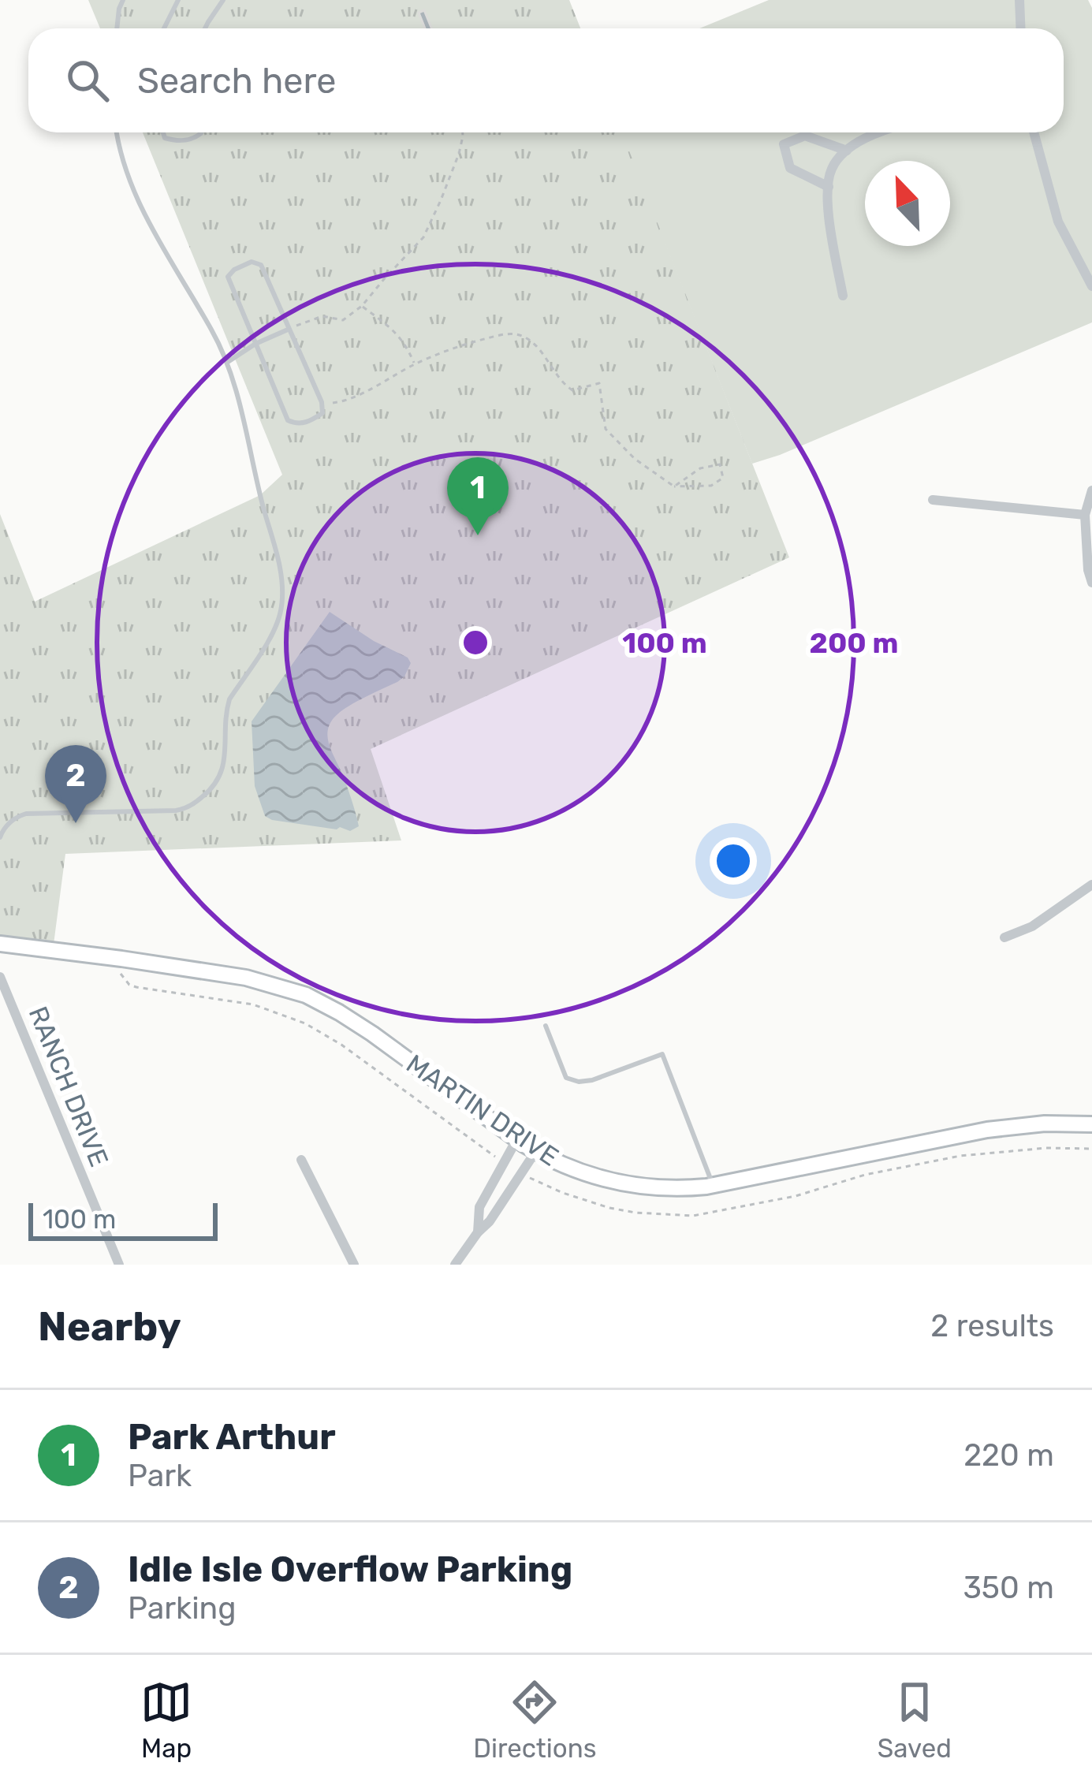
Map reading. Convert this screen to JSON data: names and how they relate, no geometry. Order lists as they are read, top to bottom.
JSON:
{
  "streets": {
    "street": ["RANCH DRIVE", "MARTIN DRIVE"]
  },
  "scale_bar": "100 m",
  "north": "top left",
  "page": {
    "search": "Search here",
    "pins": ["1", "2"],
    "scale": "100 m",
    "heading": ["Nearby", "2 results"],
    "list": [
      {
        "mark": "1",
        "name": "Park Arthur",
        "note": "Park",
        "value": "220 m"
      },
      {
        "mark": "2",
        "name": "Idle Isle Overflow Parking",
        "note": "Parking",
        "value": "350 m"
      }
    ],
    "nav": ["Map", "Directions", "Saved"]
  },
  "rings": ["100 m", "200 m"]
}
